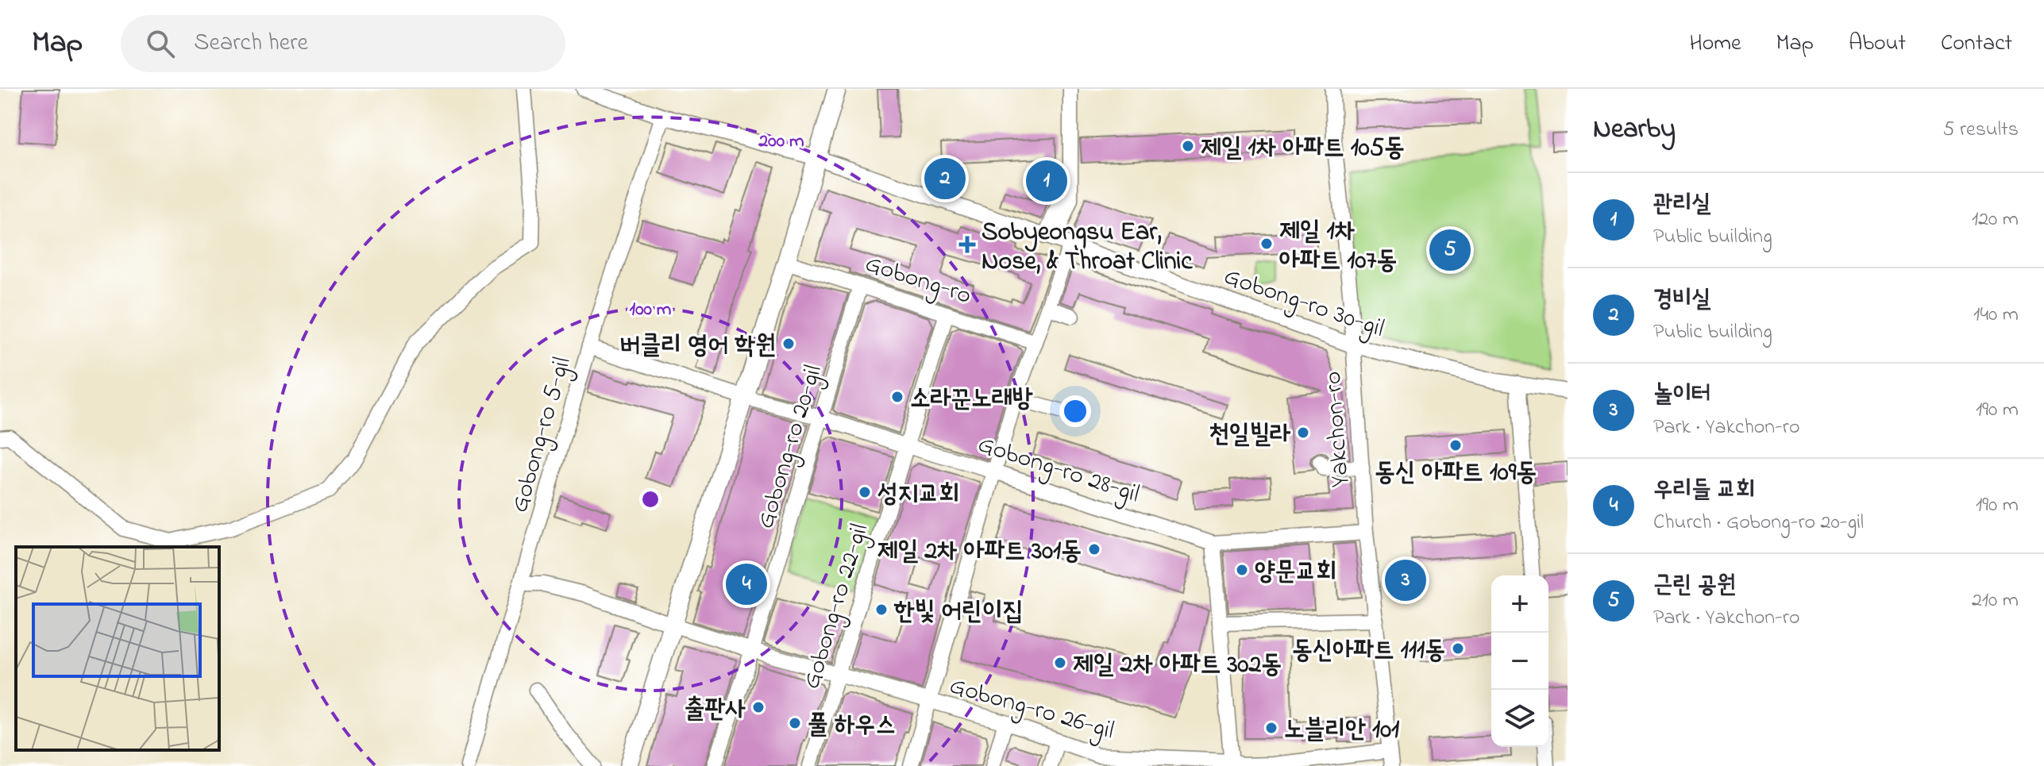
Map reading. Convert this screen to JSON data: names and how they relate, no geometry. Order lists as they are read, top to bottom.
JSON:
{
  "streets": {
    "street": [
      "Gobong-ro",
      "Gobong-ro 30-gil",
      "Yakchon-ro",
      "Gobong-ro 5-gil",
      "Gobong-ro 20-gil",
      "Gobong-ro 28-gil",
      "Gobong-ro 22-gil",
      "Gobong-ro 26-gil"
    ]
  },
  "crossings": [
    ["Gobong-ro", "Gobong-ro 20-gil"],
    ["Gobong-ro", "Gobong-ro 22-gil"],
    ["Gobong-ro 30-gil", "Yakchon-ro"],
    ["Yakchon-ro", "Gobong-ro 28-gil"],
    ["Yakchon-ro", "Gobong-ro 26-gil"],
    ["Gobong-ro 20-gil", "Gobong-ro 28-gil"],
    ["Gobong-ro 20-gil", "Gobong-ro 26-gil"],
    ["Gobong-ro 28-gil", "Gobong-ro 22-gil"],
    ["Gobong-ro 22-gil", "Gobong-ro 26-gil"]
  ],
  "places": {
    "other": [
      "제일 1차 아파트 105동",
      "제일 1차 아파트 107동",
      "버클리 영어 학원",
      "소라꾼노래방",
      "천일빌라",
      "동신 아파트 109동",
      "성지교회",
      "제일 2차 아파트 301동",
      "양문교회",
      "한빛 어린이집",
      "동신아파트 111동",
      "제일 2차 아파트 302동",
      "출판사",
      "풀 하우스",
      "노블리안 101"
    ],
    "health": ["Sobyeongsu Ear, Nose, & Throat Clinic"]
  },
  "page": {
    "header": "Map",
    "search": "Search here",
    "nav": [
      "Home",
      "Map",
      "About",
      "Contact"
    ],
    "heading": ["Nearby", "5 results"],
    "pins": [
      "2",
      "1",
      "5",
      "3",
      "4"
    ],
    "list": [
      {
        "mark": "1",
        "name": "관리실",
        "note": "Public building",
        "value": "120 m"
      },
      {
        "mark": "2",
        "name": "경비실",
        "note": "Public building",
        "value": "140 m"
      },
      {
        "mark": "3",
        "name": "놀이터",
        "note": "Park · Yakchon-ro",
        "value": "190 m"
      },
      {
        "mark": "4",
        "name": "우리들 교회",
        "note": "Church · Gobong-ro 20-gil",
        "value": "190 m"
      },
      {
        "mark": "5",
        "name": "근린 공원",
        "note": "Park · Yakchon-ro",
        "value": "210 m"
      }
    ],
    "map_buttons": ["+", "−"]
  },
  "rings": ["200 m", "100 m"]
}
